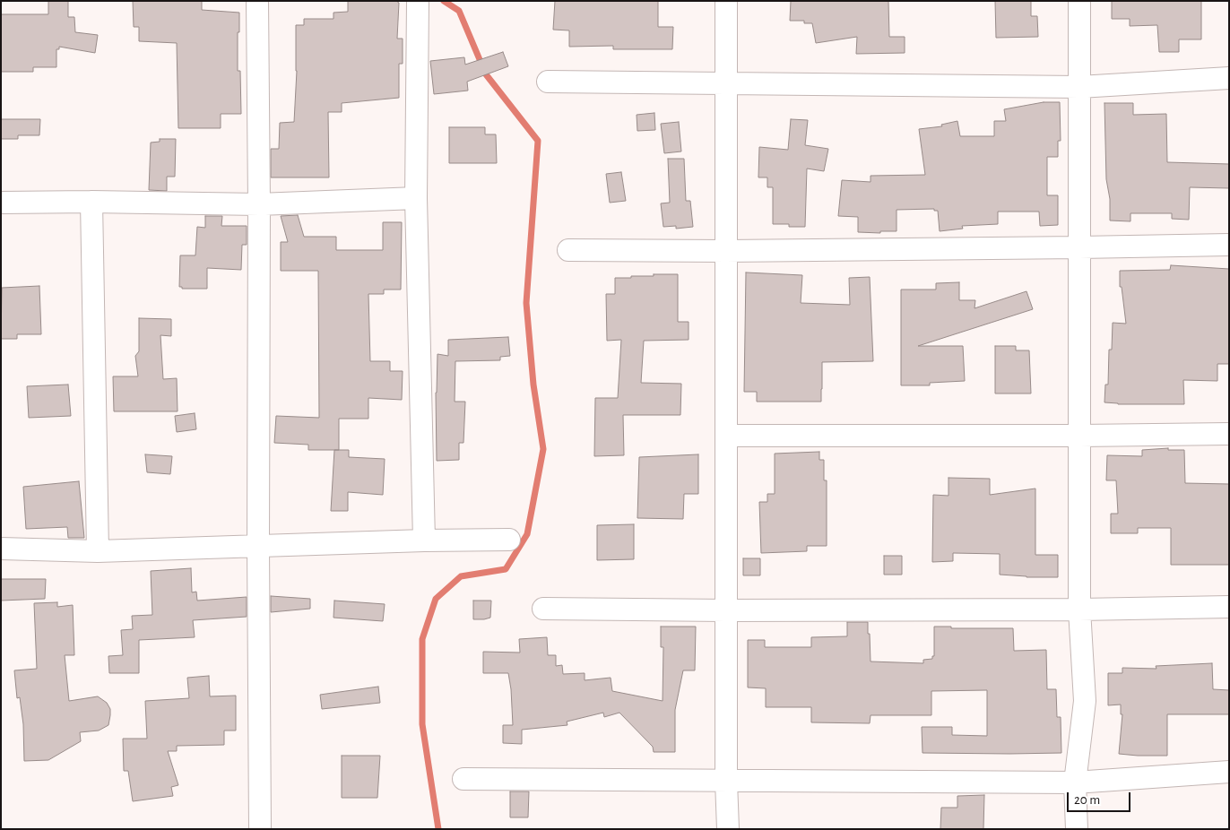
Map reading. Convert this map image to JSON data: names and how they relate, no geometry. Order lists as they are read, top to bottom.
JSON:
{
  "scale_bar": "20 m"
}
